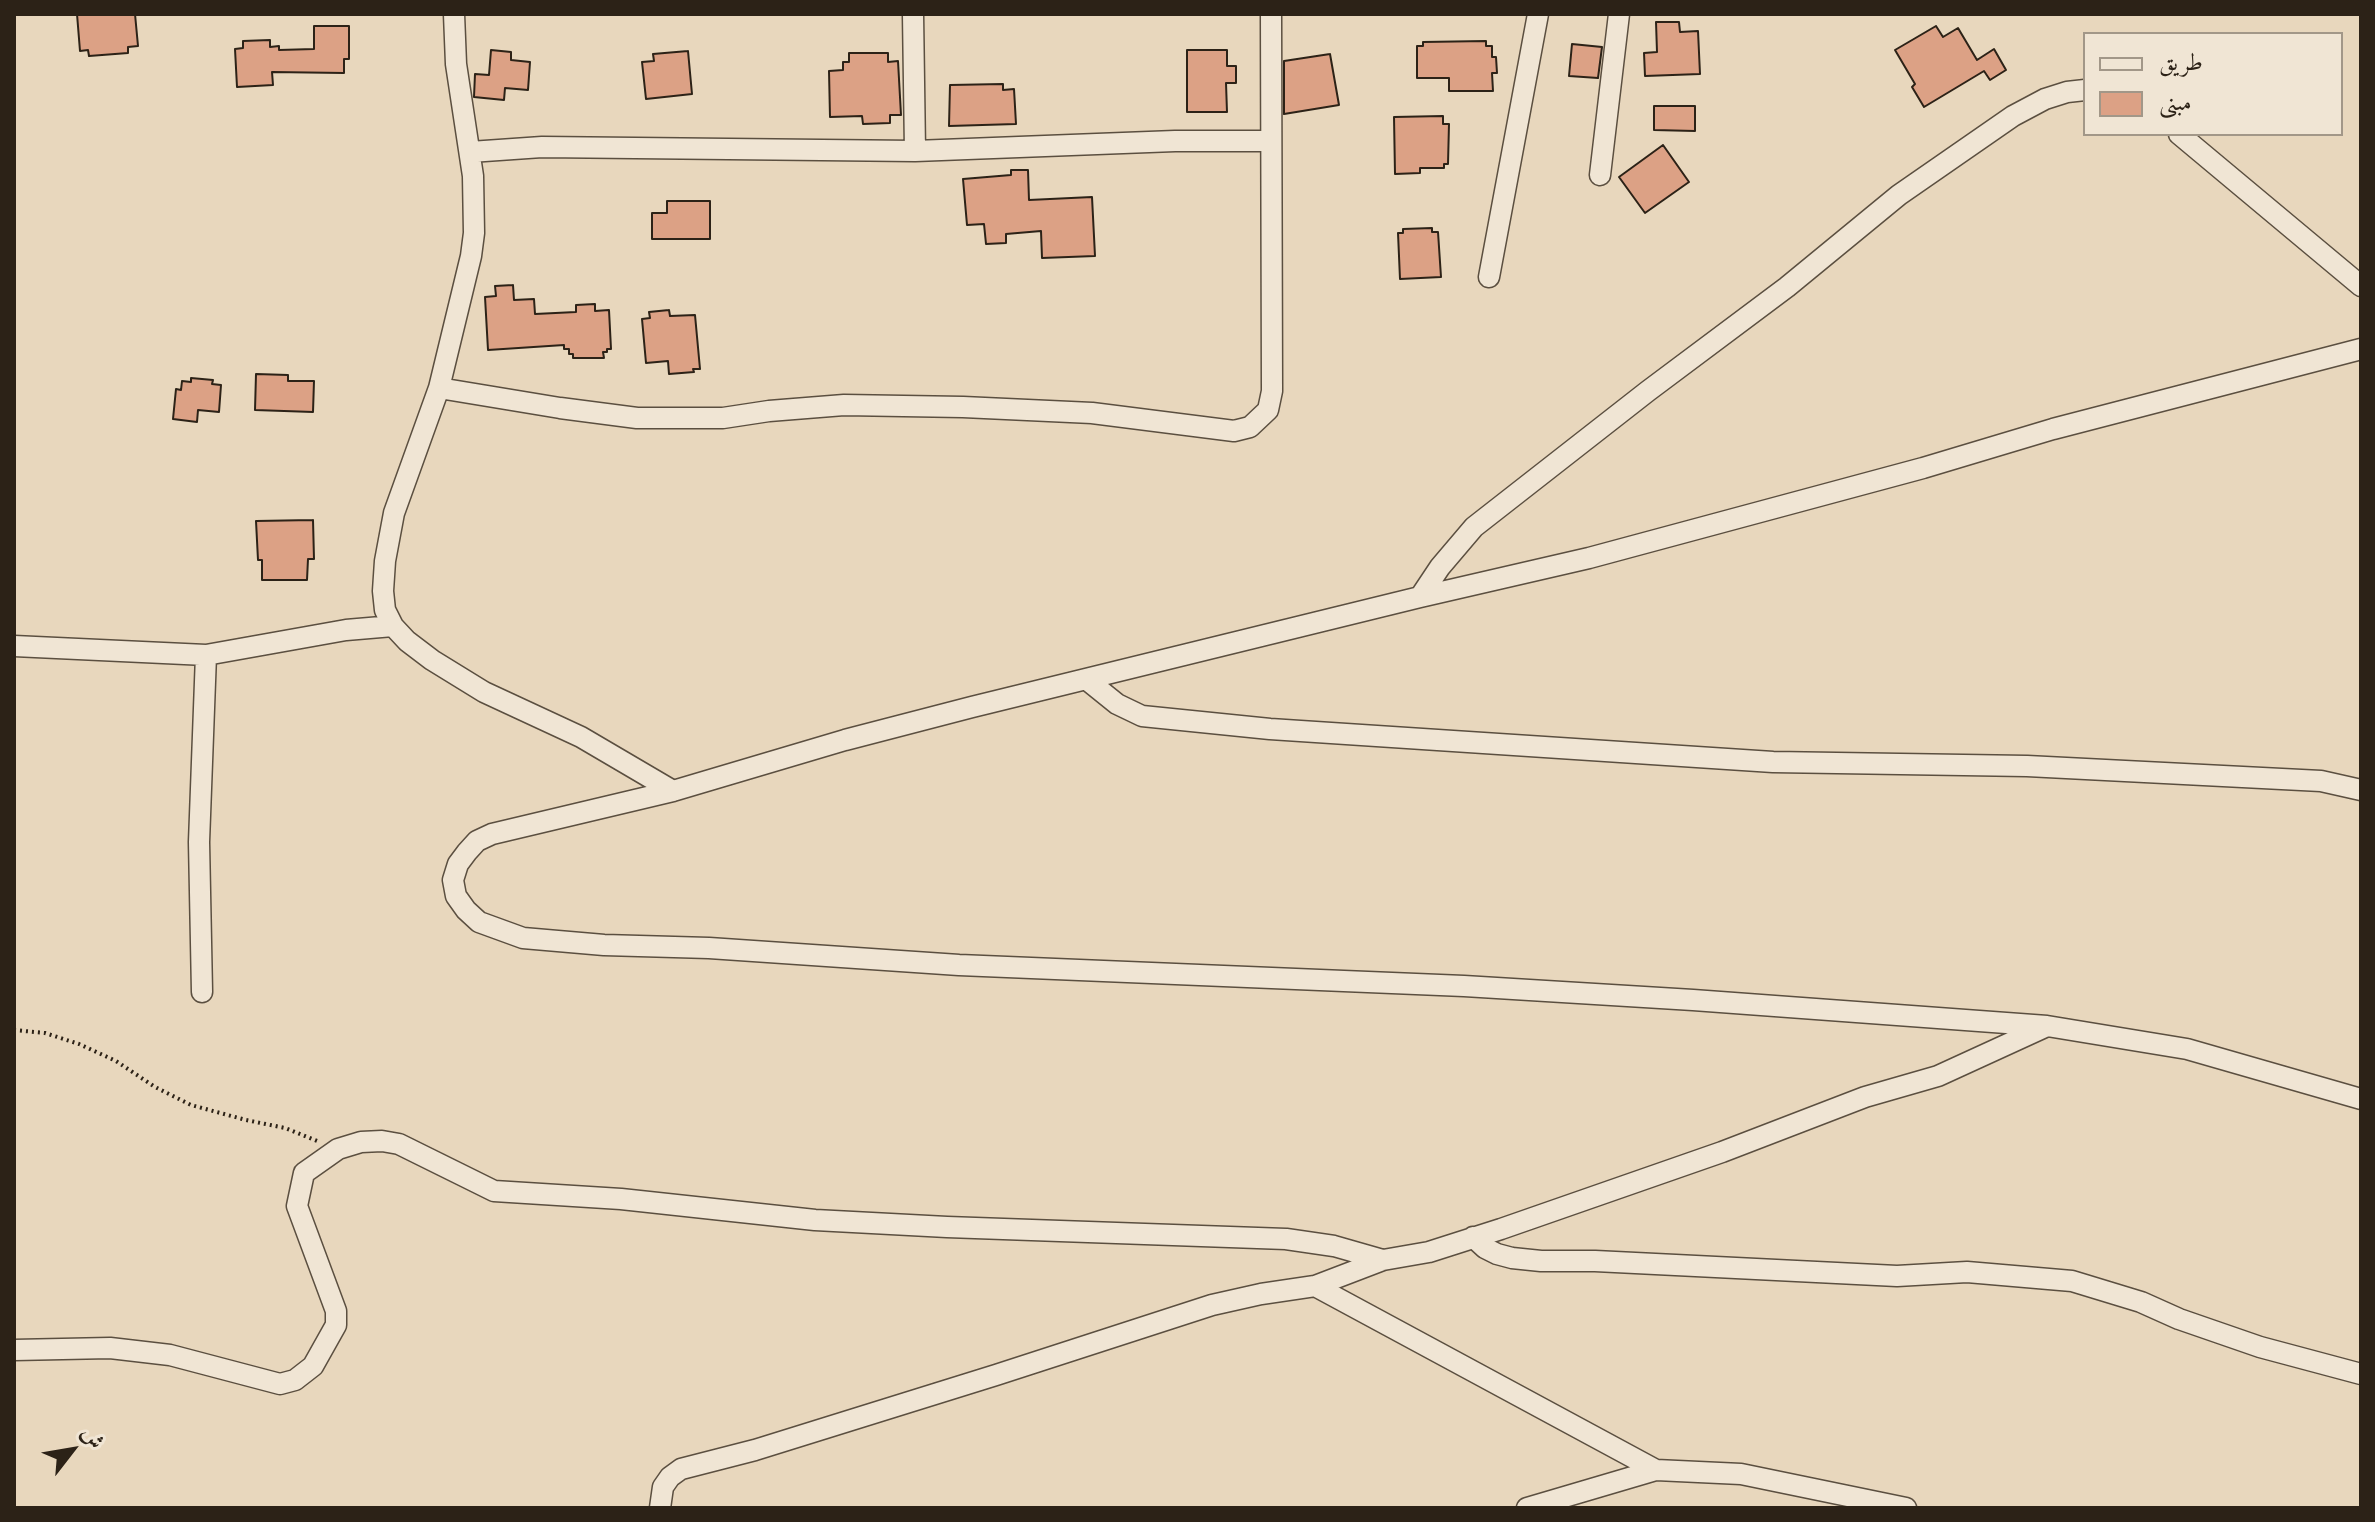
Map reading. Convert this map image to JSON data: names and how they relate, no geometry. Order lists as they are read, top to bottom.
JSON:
{
  "legend": ["طريق", "مبنى"],
  "north": "top right"
}
